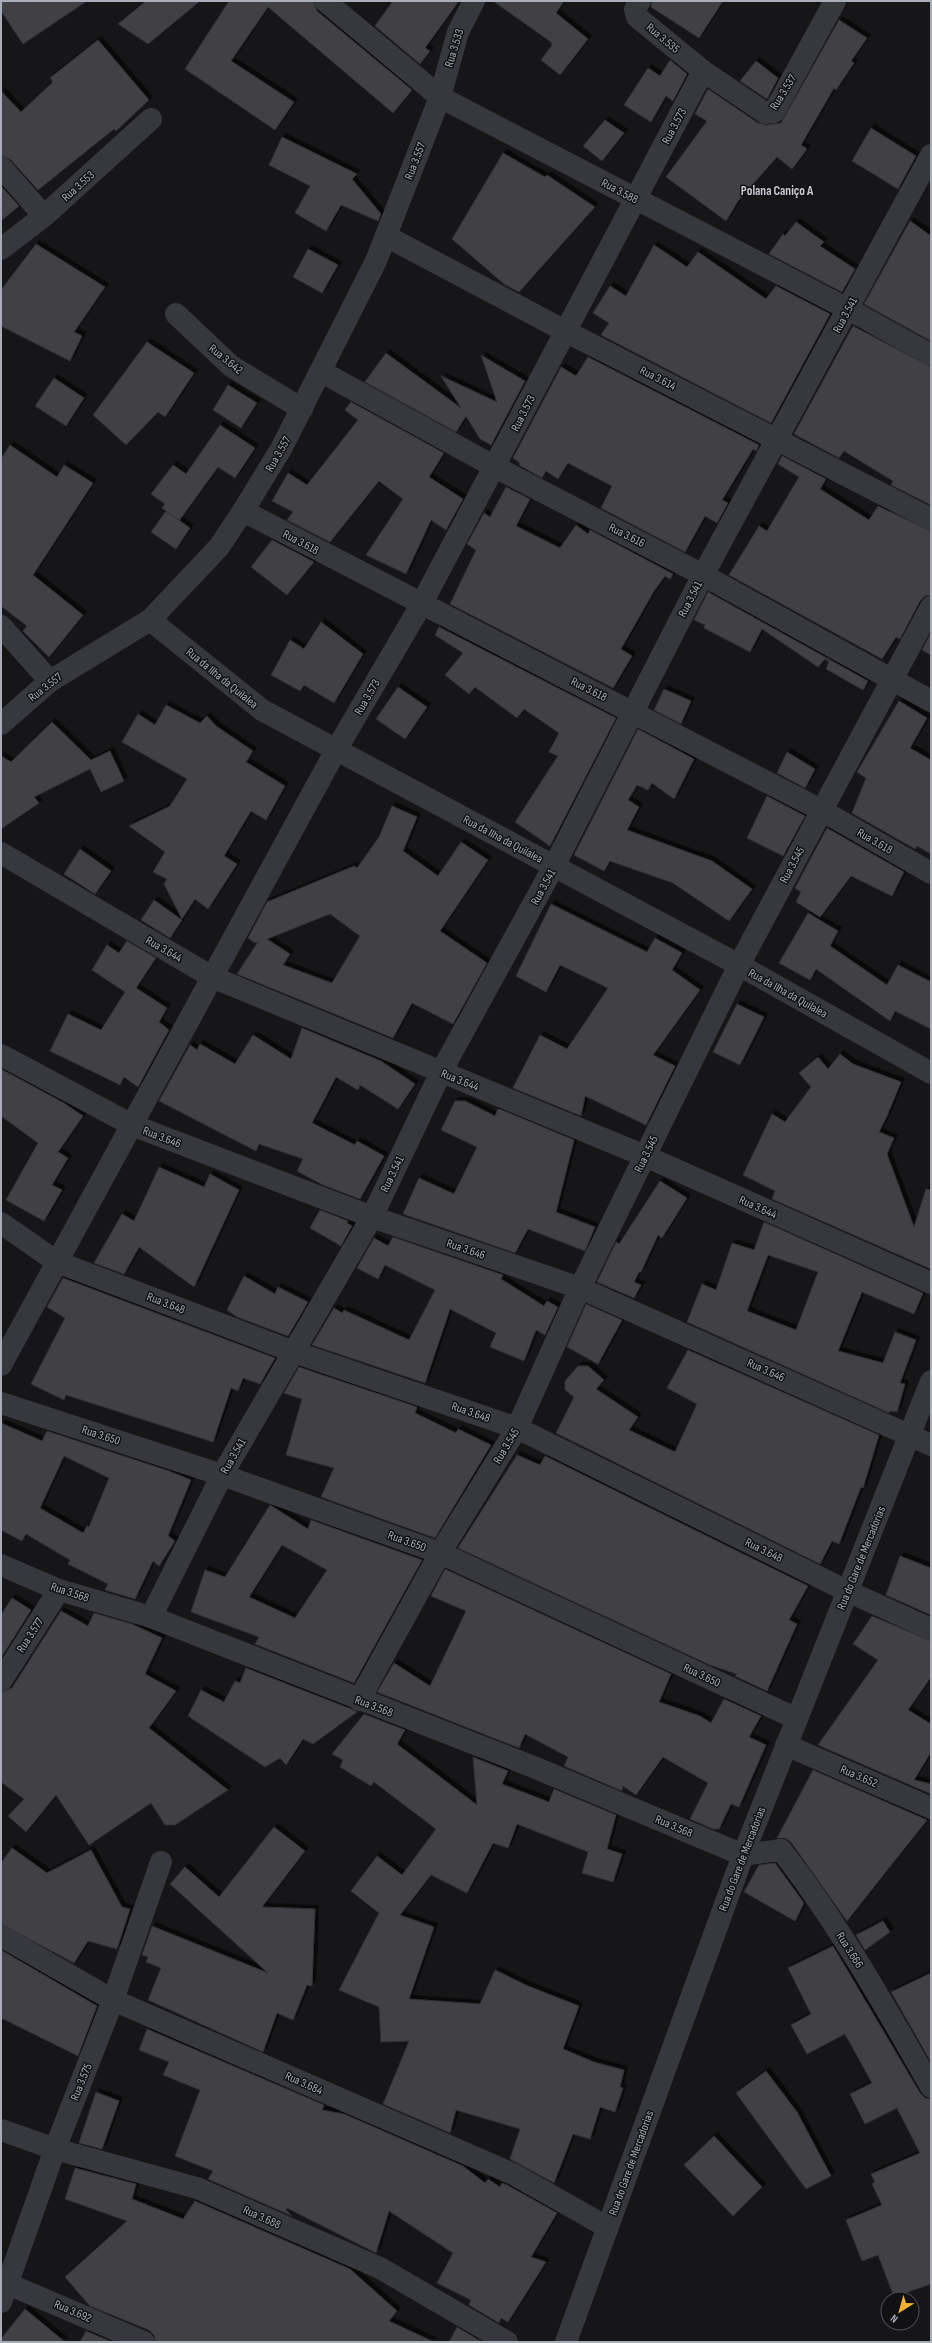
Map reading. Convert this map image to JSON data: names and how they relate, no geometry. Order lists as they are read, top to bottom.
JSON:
{
  "streets": {
    "street": [
      "Rua 3.535",
      "Rua 3.533",
      "Rua 3.537",
      "Rua 3.573",
      "Rua 3.557",
      "Rua 3.553",
      "Rua 3.588",
      "Rua 3.541",
      "Rua 3.642",
      "Rua 3.614",
      "Rua 3.616",
      "Rua 3.618",
      "Rua da Ilha da Quilalea",
      "Rua 3.545",
      "Rua 3.644",
      "Rua 3.646",
      "Rua 3.648",
      "Rua 3.650",
      "Rua do Gare de Mercadorias",
      "Rua 3.568",
      "Rua 3.577",
      "Rua 3.652",
      "Rua 3.666",
      "Rua 3.575",
      "Rua 3.684",
      "Rua 3.688",
      "Rua 3.692"
    ]
  },
  "crossings": [
    ["Rua 3.535", "Rua 3.537"],
    ["Rua 3.535", "Rua 3.573"],
    ["Rua 3.533", "Rua 3.557"],
    ["Rua 3.533", "Rua 3.588"],
    ["Rua 3.537", "Rua 3.573"],
    ["Rua 3.573", "Rua 3.588"],
    ["Rua 3.573", "Rua 3.614"],
    ["Rua 3.573", "Rua 3.616"],
    ["Rua 3.573", "Rua 3.618"],
    ["Rua 3.573", "Rua da Ilha da Quilalea"],
    ["Rua 3.573", "Rua 3.644"],
    ["Rua 3.573", "Rua 3.646"],
    ["Rua 3.573", "Rua 3.648"],
    ["Rua 3.557", "Rua 3.588"],
    ["Rua 3.557", "Rua 3.642"],
    ["Rua 3.557", "Rua 3.614"],
    ["Rua 3.557", "Rua 3.616"],
    ["Rua 3.557", "Rua 3.618"],
    ["Rua 3.557", "Rua da Ilha da Quilalea"],
    ["Rua 3.588", "Rua 3.541"],
    ["Rua 3.541", "Rua 3.614"],
    ["Rua 3.541", "Rua 3.616"],
    ["Rua 3.541", "Rua 3.618"],
    ["Rua 3.541", "Rua da Ilha da Quilalea"],
    ["Rua 3.541", "Rua 3.644"],
    ["Rua 3.541", "Rua 3.646"],
    ["Rua 3.541", "Rua 3.648"],
    ["Rua 3.541", "Rua 3.650"],
    ["Rua 3.541", "Rua 3.568"],
    ["Rua 3.616", "Rua 3.545"],
    ["Rua 3.618", "Rua 3.545"],
    ["Rua da Ilha da Quilalea", "Rua 3.545"],
    ["Rua 3.545", "Rua 3.644"],
    ["Rua 3.545", "Rua 3.646"],
    ["Rua 3.545", "Rua 3.648"],
    ["Rua 3.545", "Rua 3.650"],
    ["Rua 3.545", "Rua 3.568"],
    ["Rua 3.646", "Rua do Gare de Mercadorias"],
    ["Rua 3.648", "Rua do Gare de Mercadorias"],
    ["Rua 3.650", "Rua do Gare de Mercadorias"],
    ["Rua do Gare de Mercadorias", "Rua 3.568"],
    ["Rua do Gare de Mercadorias", "Rua 3.652"],
    ["Rua do Gare de Mercadorias", "Rua 3.666"],
    ["Rua do Gare de Mercadorias", "Rua 3.684"],
    ["Rua 3.568", "Rua 3.577"],
    ["Rua 3.568", "Rua 3.666"],
    ["Rua 3.575", "Rua 3.684"],
    ["Rua 3.575", "Rua 3.688"],
    ["Rua 3.575", "Rua 3.692"]
  ],
  "districts": ["Polana Caniço A"],
  "north": "bottom left"
}
